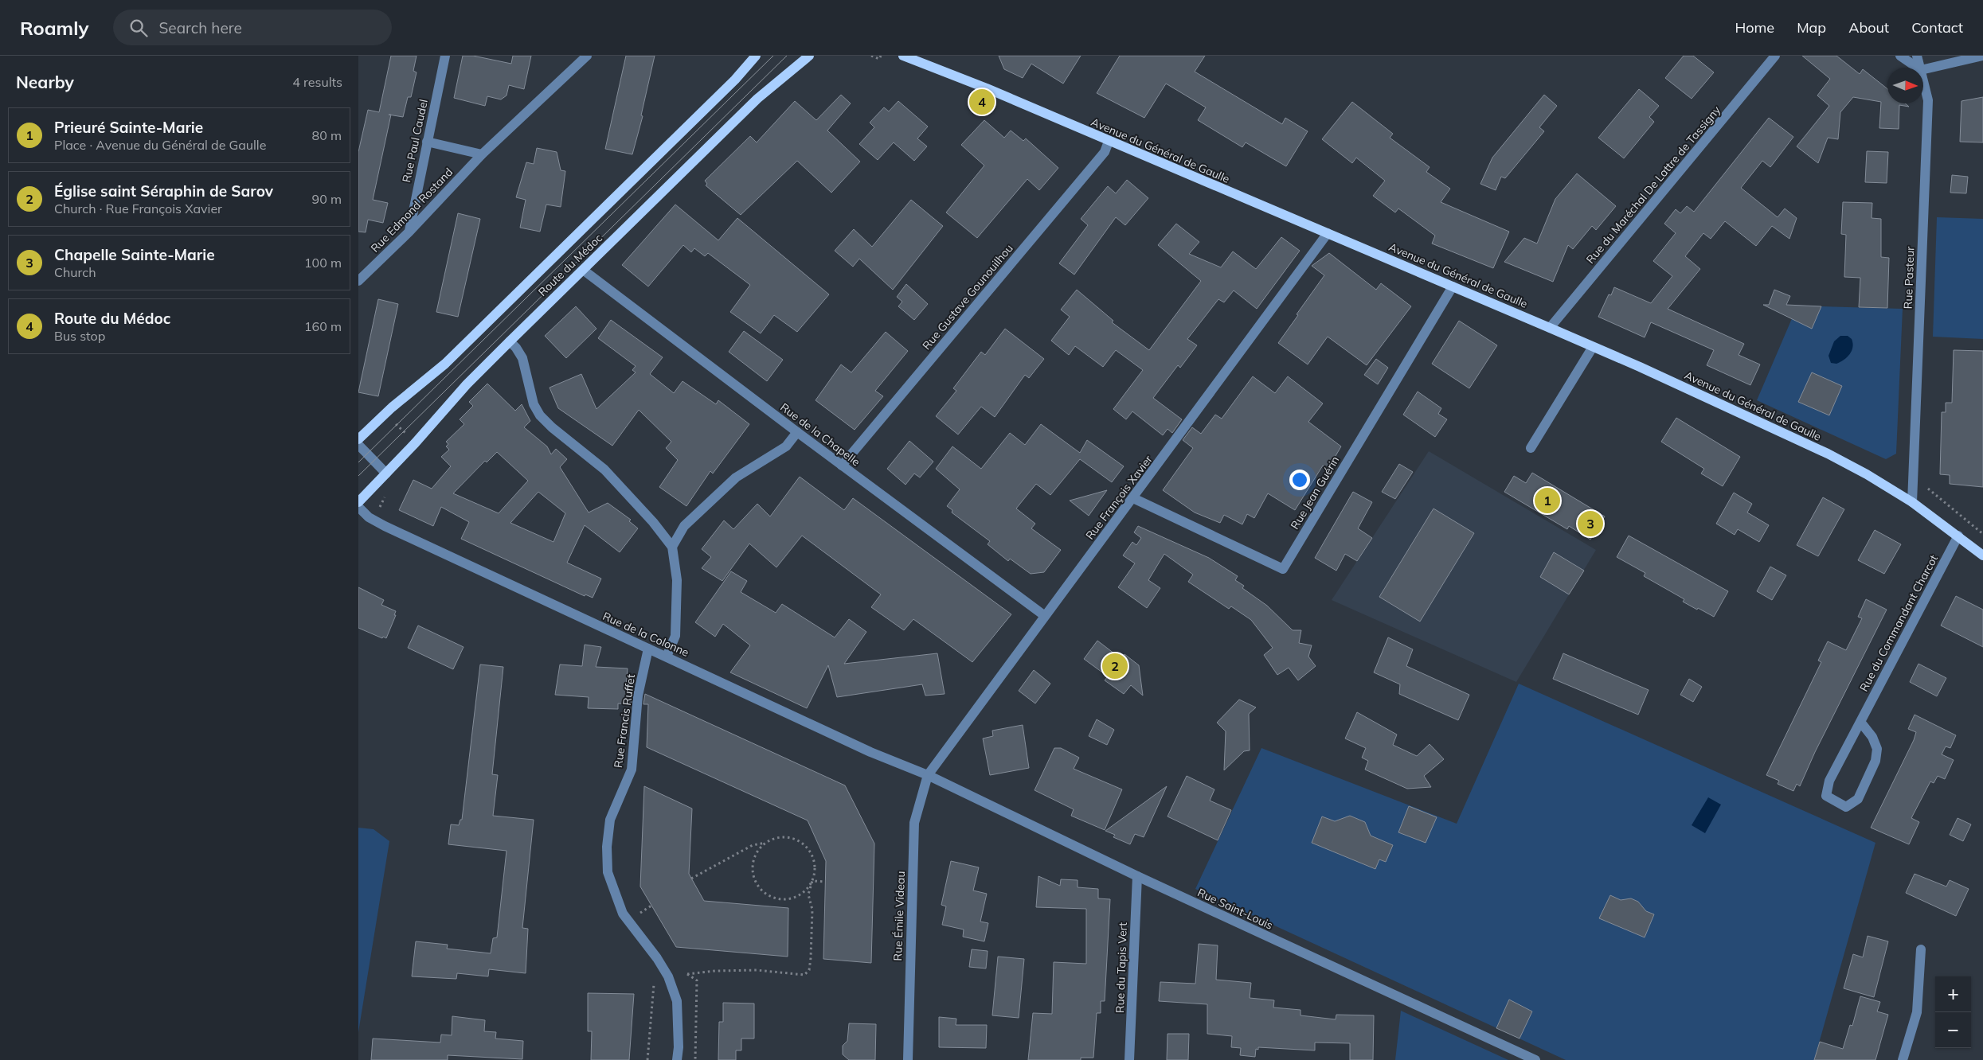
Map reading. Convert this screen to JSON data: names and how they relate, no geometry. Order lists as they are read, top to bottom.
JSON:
{
  "streets": {
    "main road": ["Avenue du Général de Gaulle", "Route du Médoc"],
    "street": [
      "Rue Paul Caudel",
      "Rue du Maréchal De Lattre de Tassigny",
      "Rue Edmond Rostand",
      "Rue Pasteur",
      "Rue Gustave Gounouilhou",
      "Rue de la Chapelle",
      "Rue Jean Guérin",
      "Rue François Xavier",
      "Rue du Commandant Charcot",
      "Rue de la Colonne",
      "Rue Francis Ruffet",
      "Rue Saint-Louis",
      "Rue Émile Videau",
      "Rue du Tapis Vert"
    ]
  },
  "crossings": [
    ["Rue Paul Caudel", "Rue Edmond Rostand"],
    ["Avenue du Général de Gaulle", "Rue du Maréchal De Lattre de Tassigny"],
    ["Avenue du Général de Gaulle", "Rue Pasteur"],
    ["Avenue du Général de Gaulle", "Rue Gustave Gounouilhou"],
    ["Avenue du Général de Gaulle", "Rue Jean Guérin"],
    ["Avenue du Général de Gaulle", "Rue François Xavier"],
    ["Avenue du Général de Gaulle", "Rue du Commandant Charcot"],
    ["Route du Médoc", "Rue de la Chapelle"],
    ["Rue Gustave Gounouilhou", "Rue de la Chapelle"],
    ["Rue de la Chapelle", "Rue François Xavier"],
    ["Rue Jean Guérin", "Rue François Xavier"],
    ["Rue François Xavier", "Rue de la Colonne"],
    ["Rue François Xavier", "Rue Saint-Louis"],
    ["Rue François Xavier", "Rue Émile Videau"],
    ["Rue de la Colonne", "Rue Francis Ruffet"],
    ["Rue de la Colonne", "Rue Saint-Louis"],
    ["Rue de la Colonne", "Rue Émile Videau"],
    ["Rue Saint-Louis", "Rue Émile Videau"],
    ["Rue Saint-Louis", "Rue du Tapis Vert"]
  ],
  "north": "right",
  "page": {
    "header": "Roamly",
    "search": "Search here",
    "nav": [
      "Home",
      "Map",
      "About",
      "Contact"
    ],
    "heading": ["Nearby", "4 results"],
    "pins": [
      "4",
      "1",
      "3",
      "2"
    ],
    "list": [
      {
        "mark": "1",
        "name": "Prieuré Sainte-Marie",
        "note": "Place · Avenue du Général de Gaulle",
        "value": "80 m"
      },
      {
        "mark": "2",
        "name": "Église saint Séraphin de Sarov",
        "note": "Church · Rue François Xavier",
        "value": "90 m"
      },
      {
        "mark": "3",
        "name": "Chapelle Sainte-Marie",
        "note": "Church",
        "value": "100 m"
      },
      {
        "mark": "4",
        "name": "Route du Médoc",
        "note": "Bus stop",
        "value": "160 m"
      }
    ],
    "map_buttons": ["+", "−"]
  }
}
